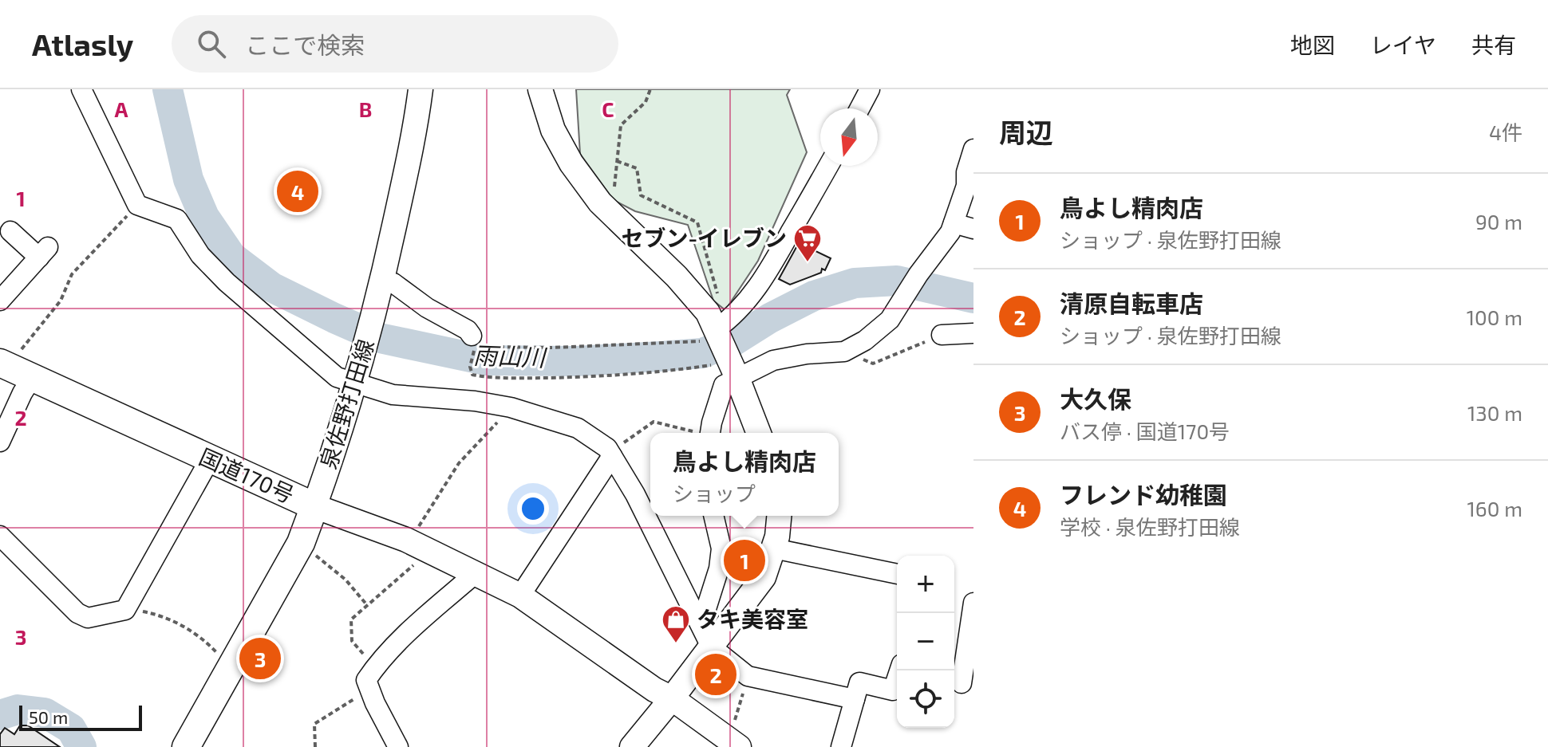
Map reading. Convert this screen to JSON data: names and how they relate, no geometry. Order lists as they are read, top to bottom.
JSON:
{
  "streets": {
    "highway": ["国道170号"],
    "main road": ["泉佐野打田線"]
  },
  "crossings": [
    ["泉佐野打田線", "国道170号"]
  ],
  "water": ["雨山川"],
  "places": {
    "supermarket": ["セブン-イレブン"],
    "shop": ["タキ美容室"]
  },
  "scale_bar": "50 m",
  "north": "bottom",
  "page": {
    "header": "Atlasly",
    "search": "ここで検索",
    "nav": ["地図", "レイヤ", "共有"],
    "heading": ["周辺", "4件"],
    "pins": [
      "4",
      "1",
      "3",
      "2"
    ],
    "list": [
      {
        "mark": "1",
        "name": "鳥よし精肉店",
        "note": "ショップ · 泉佐野打田線",
        "value": "90 m"
      },
      {
        "mark": "2",
        "name": "清原自転車店",
        "note": "ショップ · 泉佐野打田線",
        "value": "100 m"
      },
      {
        "mark": "3",
        "name": "大久保",
        "note": "バス停 · 国道170号",
        "value": "130 m"
      },
      {
        "mark": "4",
        "name": "フレンド幼稚園",
        "note": "学校 · 泉佐野打田線",
        "value": "160 m"
      }
    ],
    "popup": ["鳥よし精肉店", "ショップ"],
    "map_buttons": ["+", "−"],
    "scale": "50 m"
  },
  "grid": {
    "columns": ["A", "B", "C"],
    "rows": ["1", "2", "3"]
  }
}
